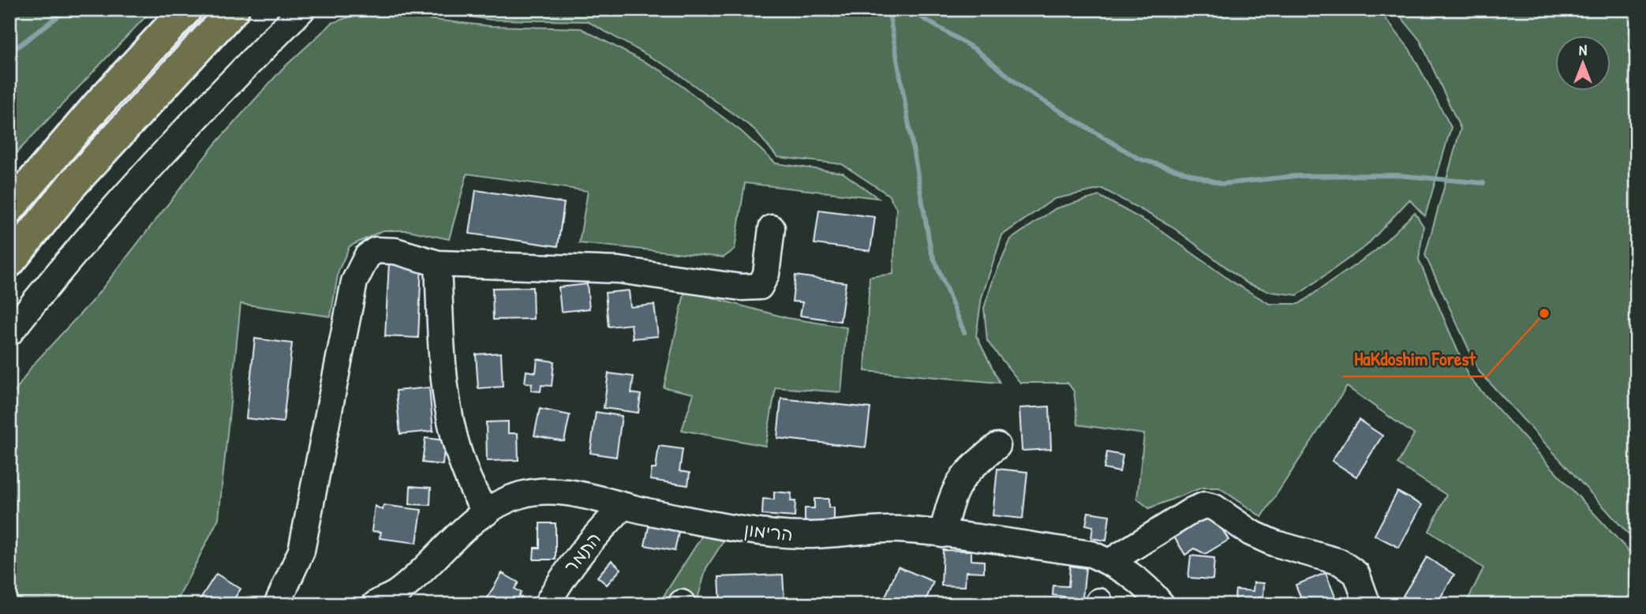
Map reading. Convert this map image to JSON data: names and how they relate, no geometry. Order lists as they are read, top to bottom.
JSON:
{
  "streets": {
    "street": ["הרימון", "התמר"]
  },
  "crossings": [
    ["הרימון", "התמר"]
  ],
  "places": ["HaKdoshim Forest"],
  "north": "top"
}
